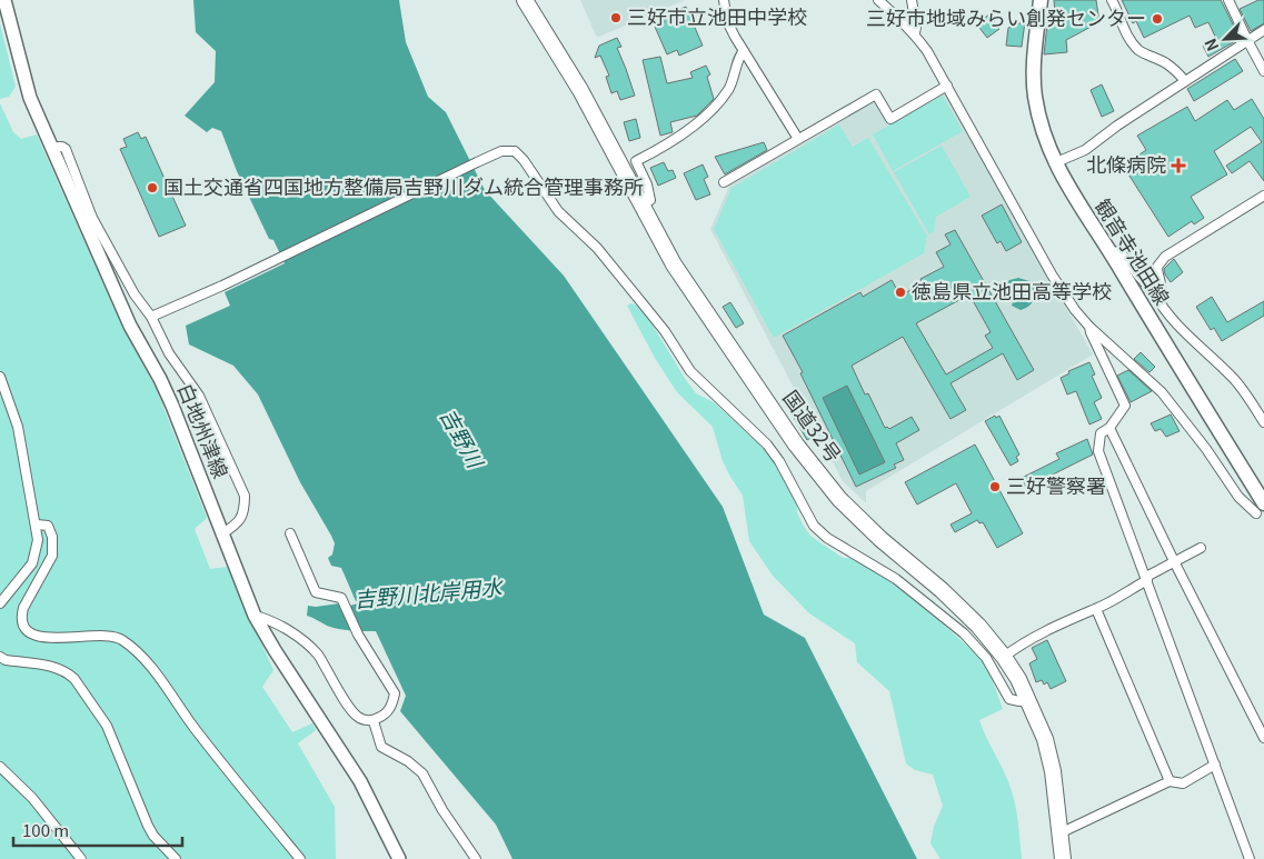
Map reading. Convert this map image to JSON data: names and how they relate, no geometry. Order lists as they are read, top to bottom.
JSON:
{
  "streets": {
    "highway": ["国道32号"],
    "main road": ["観音寺池田線", "白地州津線"]
  },
  "water": ["吉野川", "吉野川北岸用水"],
  "places": {
    "other": [
      "三好市立池田中学校",
      "三好市地域みらい創発センター",
      "国土交通省四国地方整備局吉野川ダム統合管理事務所",
      "徳島県立池田高等学校",
      "三好警察署"
    ],
    "health": ["北條病院"]
  },
  "scale_bar": "100 m",
  "north": "bottom left"
}
